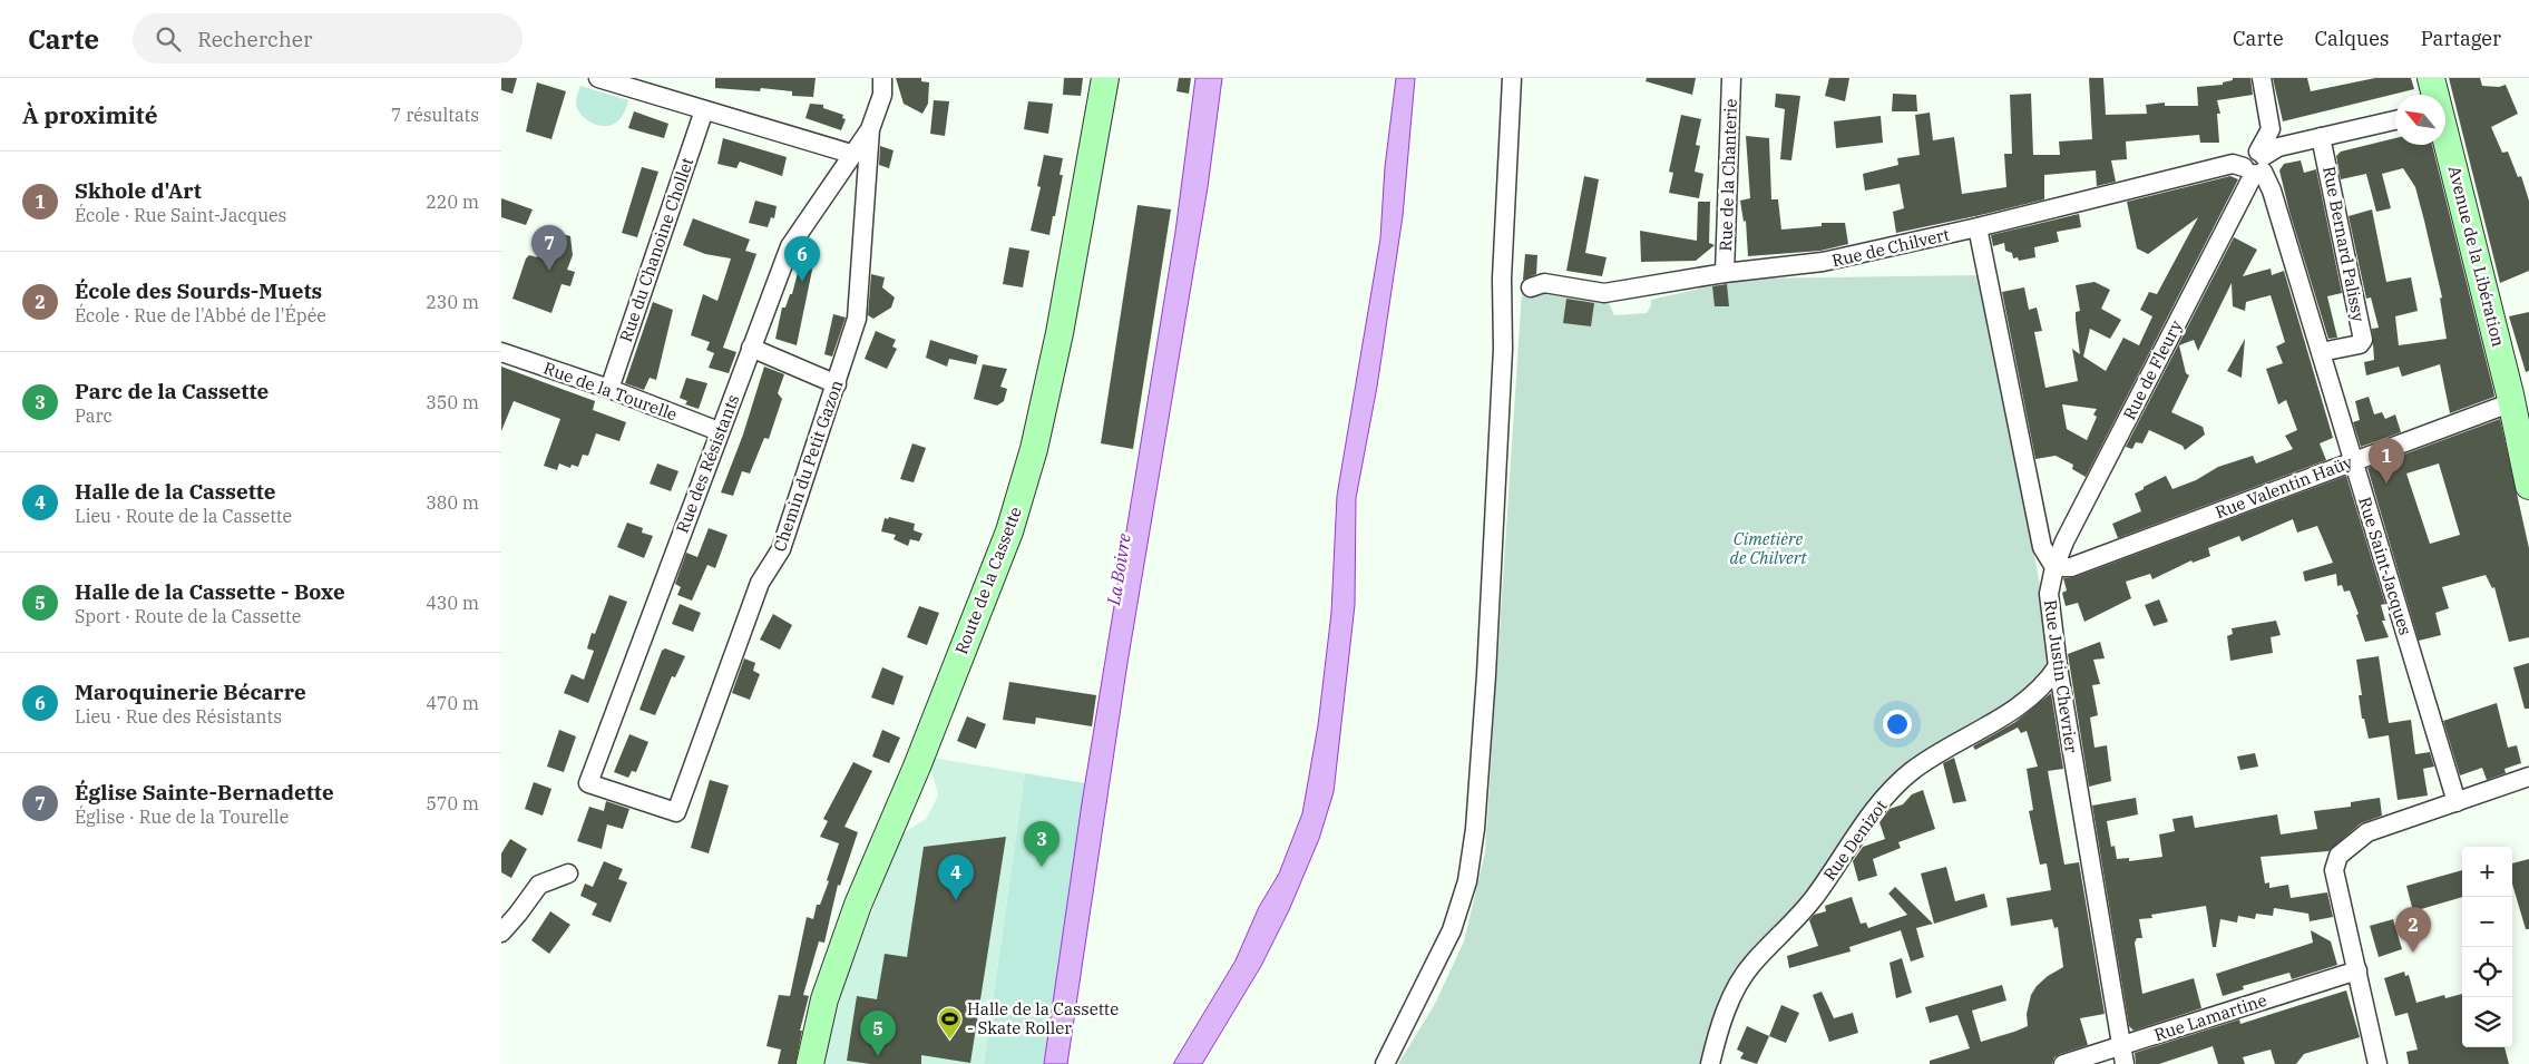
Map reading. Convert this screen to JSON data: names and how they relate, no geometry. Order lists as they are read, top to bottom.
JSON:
{
  "streets": {
    "street": [
      "Rue de la Chanterie",
      "Rue Bernard Palissy",
      "Rue de Chilvert",
      "Rue du Chanoine Chollet",
      "Avenue de la Libération",
      "Rue de Fleury",
      "Rue de la Tourelle",
      "Rue des Résistants",
      "Chemin du Petit Gazon",
      "Rue Valentin Haüy",
      "Rue Saint-Jacques",
      "Route de la Cassette",
      "Rue Justin Chevrier",
      "Rue Denizot",
      "Rue Lamartine"
    ]
  },
  "crossings": [
    ["Rue de la Chanterie", "Rue de Chilvert"],
    ["Rue Bernard Palissy", "Rue de Chilvert"],
    ["Rue Bernard Palissy", "Rue Saint-Jacques"],
    ["Rue de Chilvert", "Rue de Fleury"],
    ["Rue de Chilvert", "Rue Saint-Jacques"],
    ["Rue du Chanoine Chollet", "Rue de la Tourelle"],
    ["Avenue de la Libération", "Rue Valentin Haüy"],
    ["Rue de Fleury", "Rue Valentin Haüy"],
    ["Rue de Fleury", "Rue Saint-Jacques"],
    ["Rue de Fleury", "Rue Justin Chevrier"],
    ["Rue de la Tourelle", "Rue des Résistants"],
    ["Rue des Résistants", "Chemin du Petit Gazon"],
    ["Rue Valentin Haüy", "Rue Saint-Jacques"],
    ["Rue Valentin Haüy", "Rue Justin Chevrier"],
    ["Rue Justin Chevrier", "Rue Denizot"],
    ["Rue Justin Chevrier", "Rue Lamartine"]
  ],
  "water": ["La Boivre"],
  "parks": ["Cimetière de Chilvert"],
  "places": {
    "sports": ["Halle de la Cassette - Skate Roller"]
  },
  "north": "top left",
  "page": {
    "header": "Carte",
    "search": "Rechercher",
    "nav": ["Carte", "Calques", "Partager"],
    "heading": ["À proximité", "7 résultats"],
    "list": [
      {
        "mark": "1",
        "name": "Skhole d'Art",
        "note": "École · Rue Saint-Jacques",
        "value": "220 m"
      },
      {
        "mark": "2",
        "name": "École des Sourds-Muets",
        "note": "École · Rue de l'Abbé de l'Épée",
        "value": "230 m"
      },
      {
        "mark": "3",
        "name": "Parc de la Cassette",
        "note": "Parc",
        "value": "350 m"
      },
      {
        "mark": "4",
        "name": "Halle de la Cassette",
        "note": "Lieu · Route de la Cassette",
        "value": "380 m"
      },
      {
        "mark": "5",
        "name": "Halle de la Cassette - Boxe",
        "note": "Sport · Route de la Cassette",
        "value": "430 m"
      },
      {
        "mark": "6",
        "name": "Maroquinerie Bécarre",
        "note": "Lieu · Rue des Résistants",
        "value": "470 m"
      },
      {
        "mark": "7",
        "name": "Église Sainte-Bernadette",
        "note": "Église · Rue de la Tourelle",
        "value": "570 m"
      }
    ],
    "pins": [
      "7",
      "6",
      "1",
      "3",
      "4",
      "2",
      "5"
    ],
    "map_buttons": ["+", "−"]
  }
}
